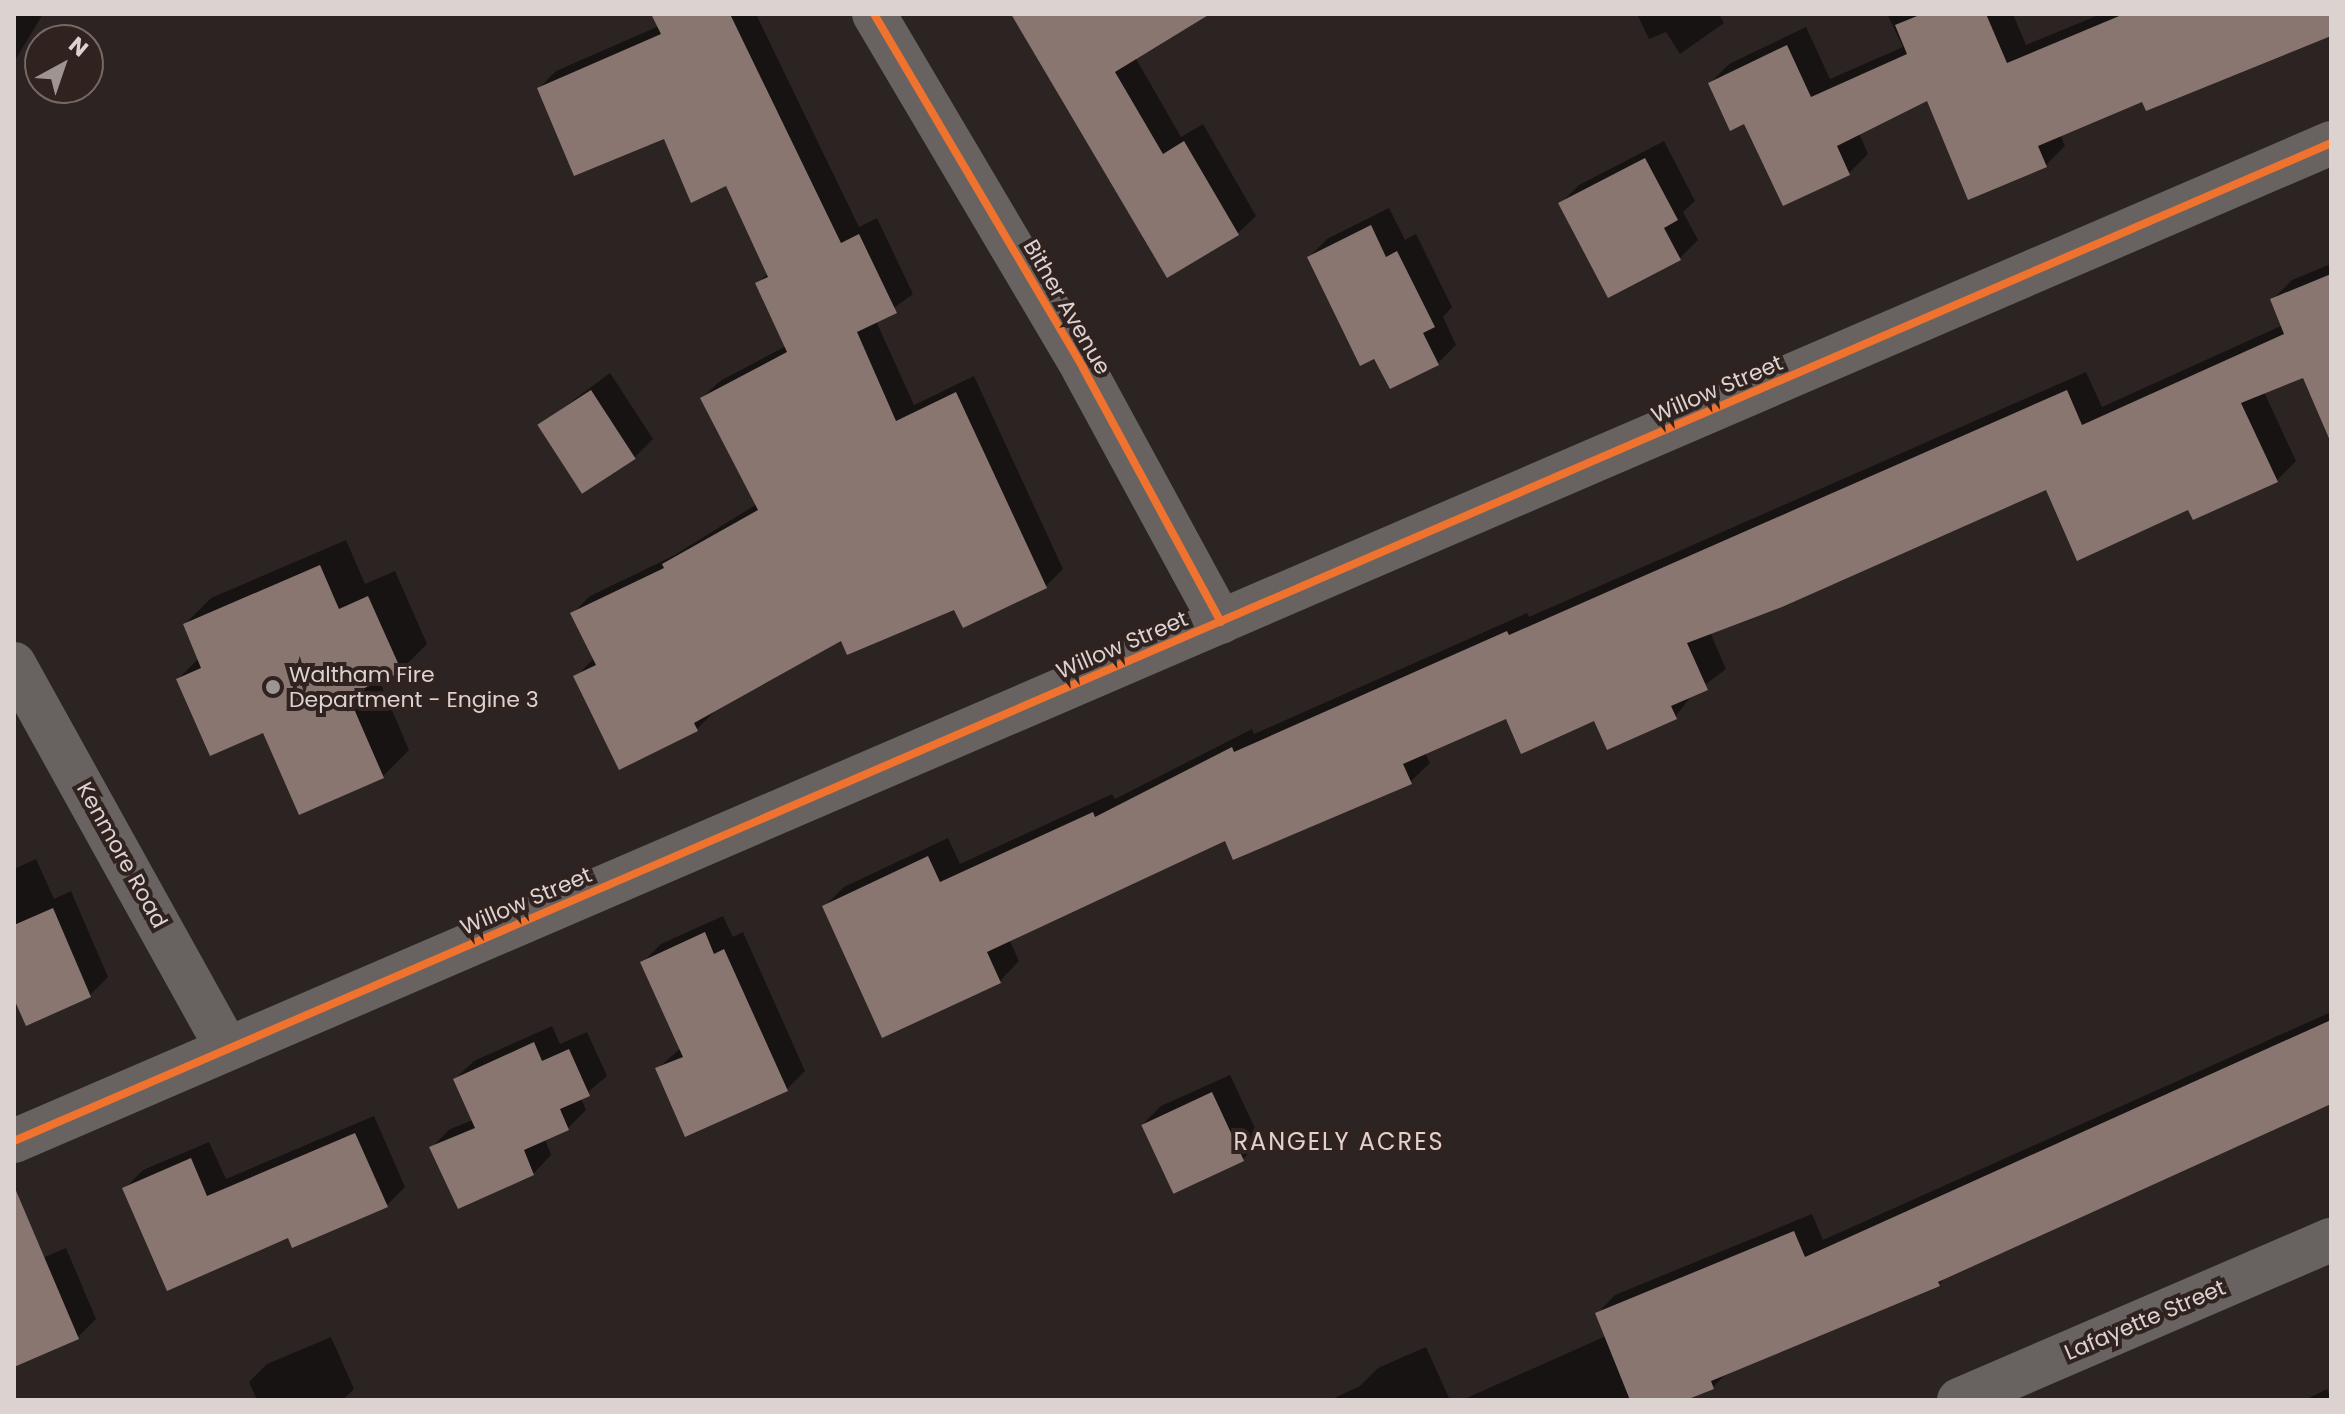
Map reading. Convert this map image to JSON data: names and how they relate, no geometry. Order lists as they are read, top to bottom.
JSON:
{
  "streets": {
    "street": [
      "Bither Avenue",
      "Willow Street",
      "Kenmore Road",
      "Lafayette Street"
    ]
  },
  "crossings": [
    ["Bither Avenue", "Willow Street"],
    ["Willow Street", "Kenmore Road"]
  ],
  "districts": ["RANGELY ACRES"],
  "places": ["Waltham Fire Department - Engine 3"],
  "north": "top right"
}
